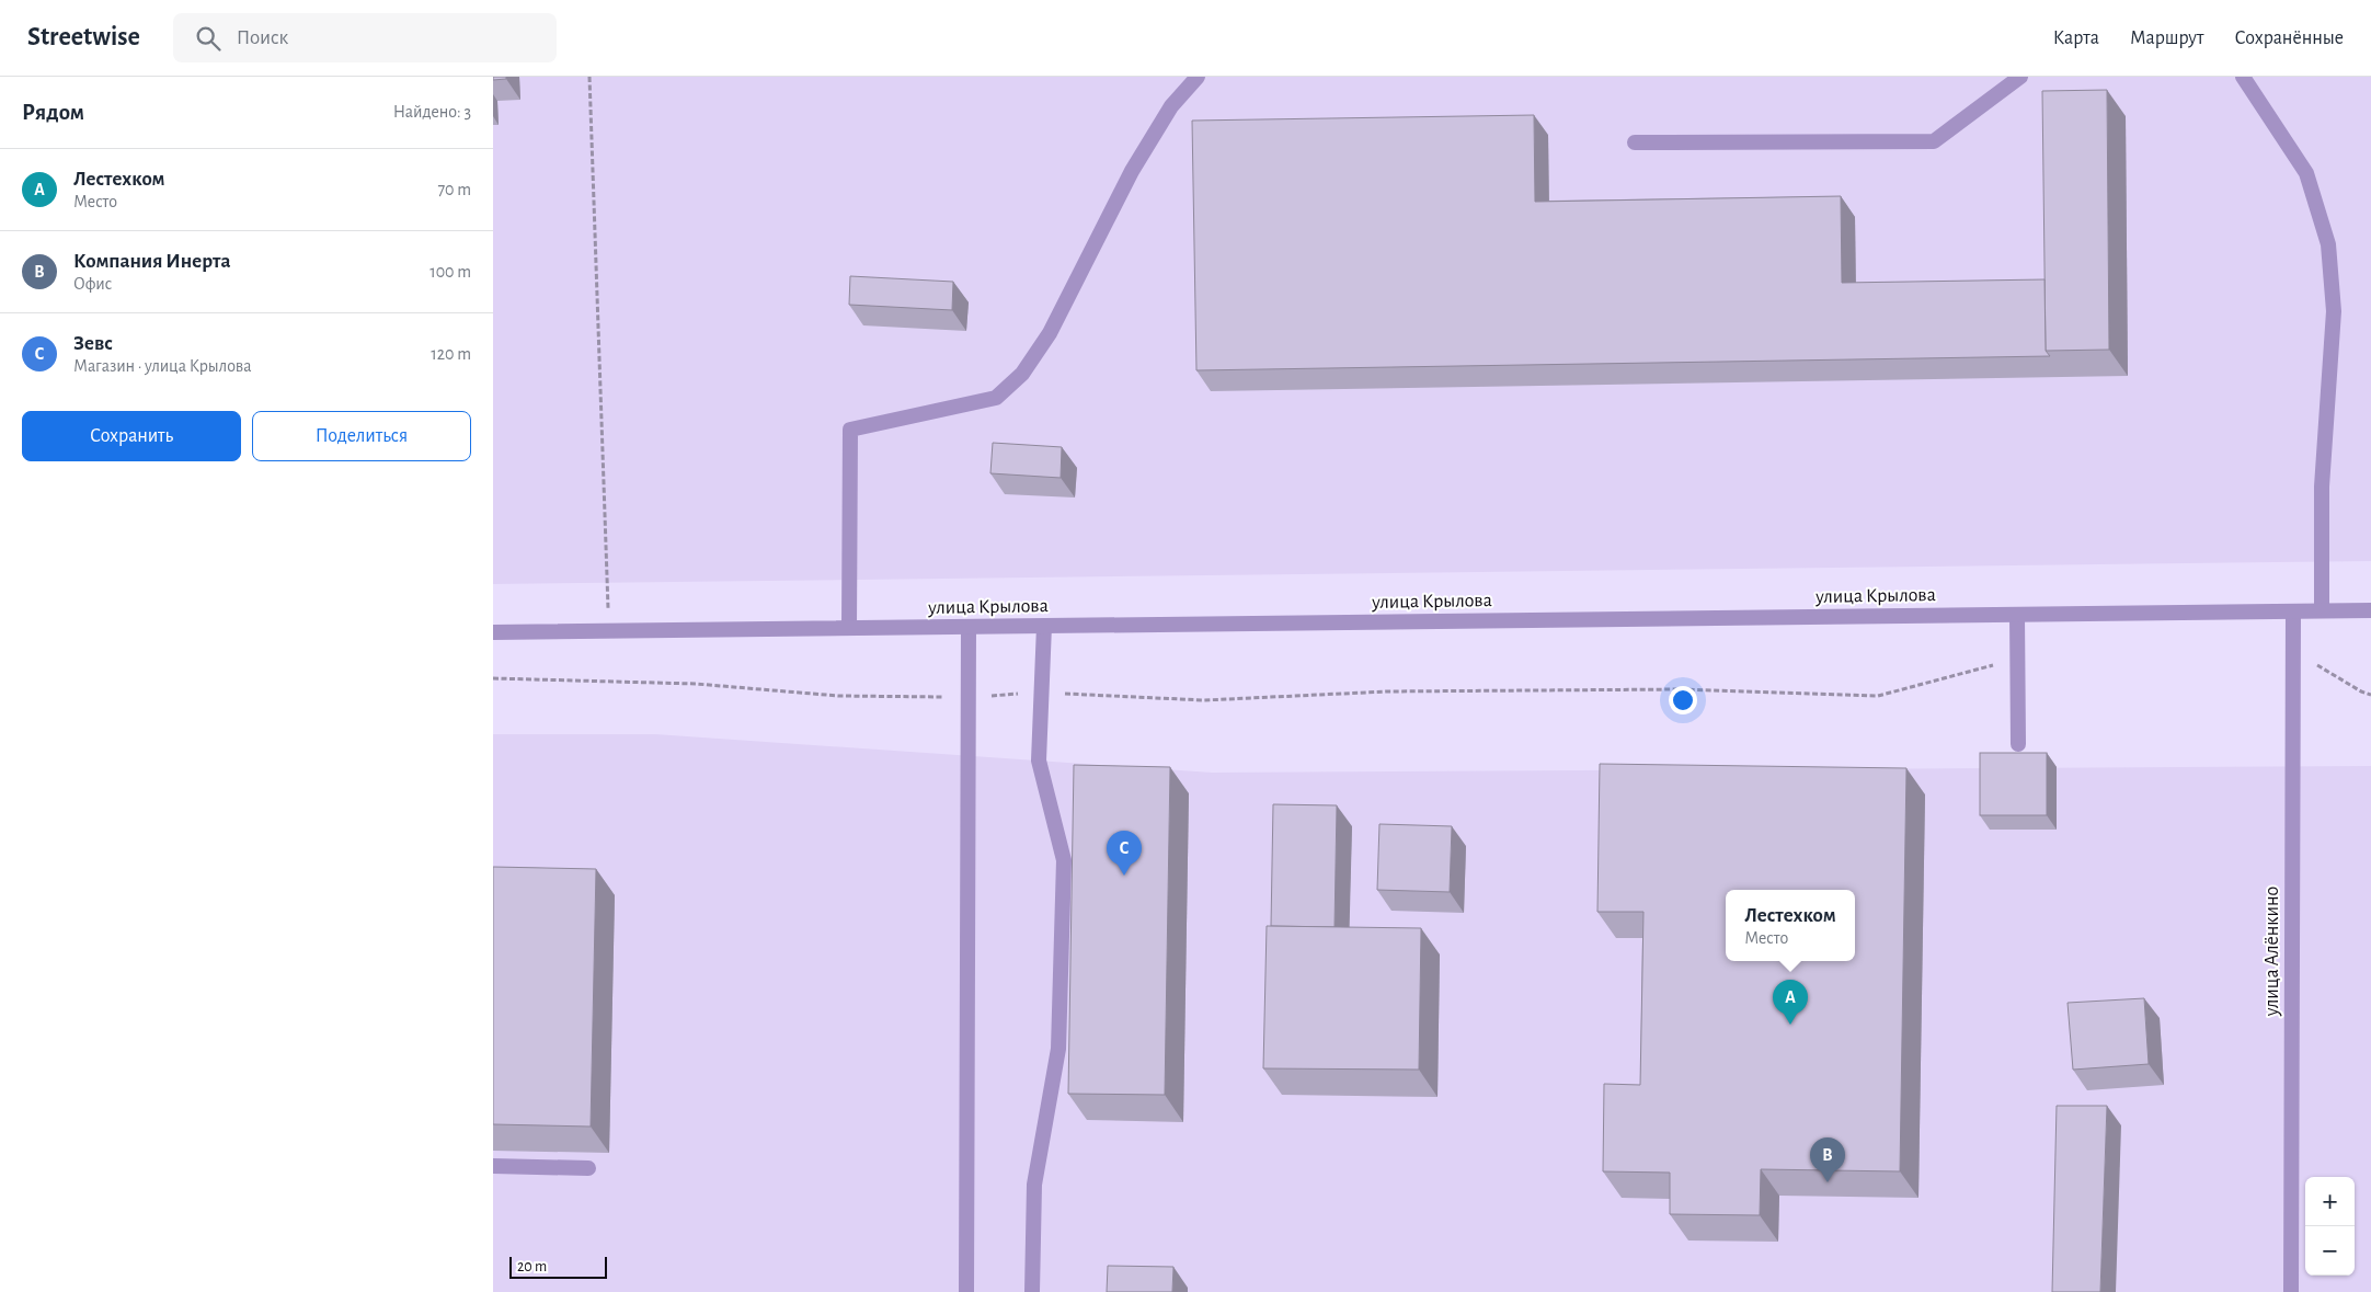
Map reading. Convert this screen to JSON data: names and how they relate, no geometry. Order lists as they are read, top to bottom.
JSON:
{
  "streets": {
    "street": ["улица Крылова", "улица Алёнкино"]
  },
  "crossings": [
    ["улица Крылова", "улица Алёнкино"]
  ],
  "scale_bar": "20 m",
  "page": {
    "header": "Streetwise",
    "search": "Поиск",
    "nav": ["Карта", "Маршрут", "Сохранённые"],
    "heading": ["Рядом", "Найдено: 3"],
    "list": [
      {
        "mark": "A",
        "name": "Лестехком",
        "note": "Место",
        "value": "70 m"
      },
      {
        "mark": "B",
        "name": "Компания Инерта",
        "note": "Офис",
        "value": "100 m"
      },
      {
        "mark": "C",
        "name": "Зевс",
        "note": "Магазин · улица Крылова",
        "value": "120 m"
      }
    ],
    "buttons": ["Сохранить", "Поделиться"],
    "pins": ["C", "A", "B"],
    "popup": ["Лестехком", "Место"],
    "map_buttons": ["+", "−"],
    "scale": "20 m"
  }
}
